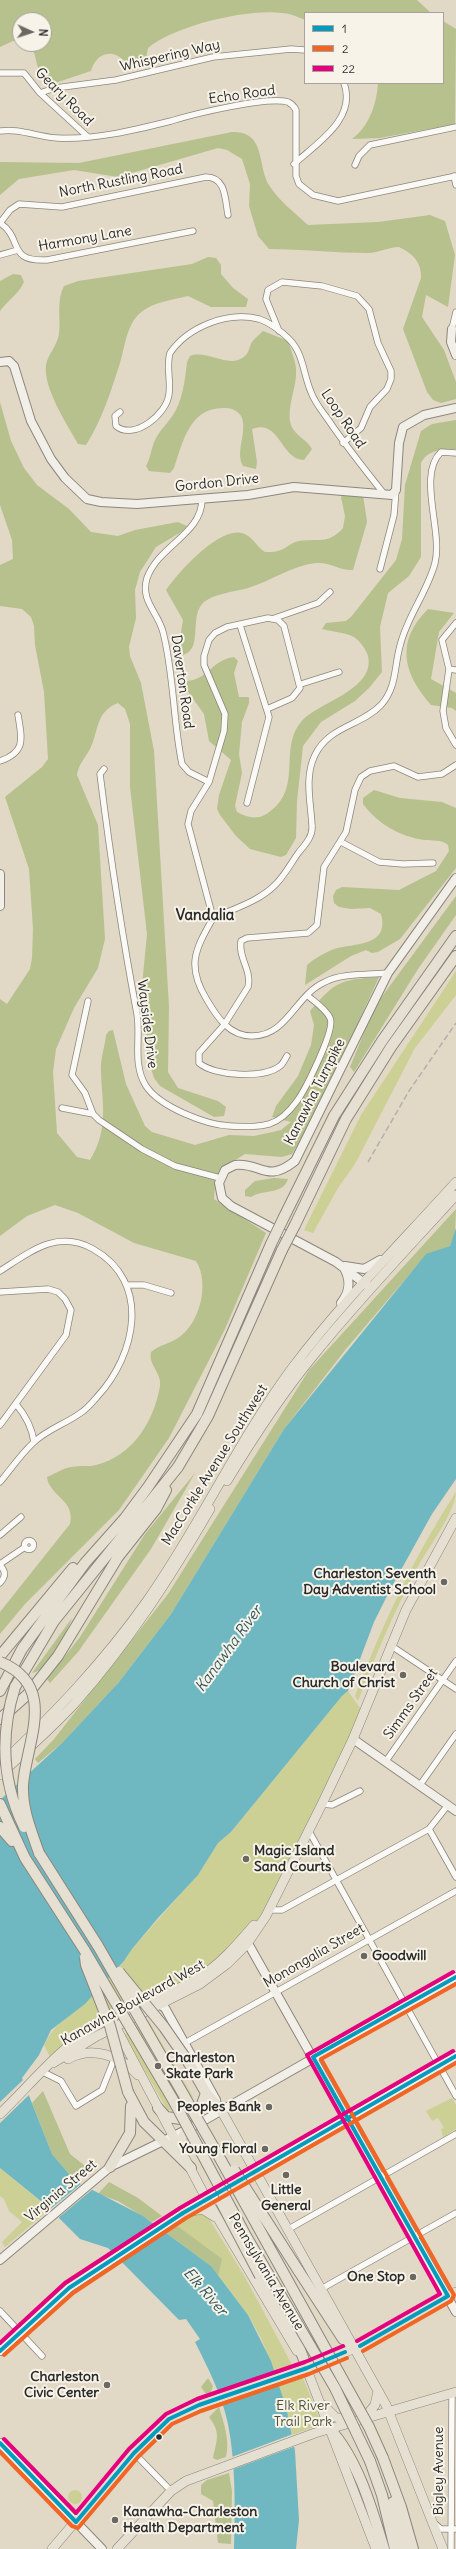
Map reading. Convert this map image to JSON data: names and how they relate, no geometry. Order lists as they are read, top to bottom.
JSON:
{
  "streets": {
    "main road": [
      "Gordon Drive",
      "Kanawha Turnpike",
      "MacCorkle Avenue Southwest",
      "Kanawha Boulevard West",
      "Virginia Street",
      "Pennsylvania Avenue"
    ],
    "street": [
      "Whispering Way",
      "Echo Road",
      "Geary Road",
      "North Rustling Road",
      "Harmony Lane",
      "Loop Road",
      "Daverton Road",
      "Wayside Drive",
      "Simms Street",
      "Monongalia Street",
      "Bigley Avenue"
    ]
  },
  "crossings": [
    ["Whispering Way", "Geary Road"],
    ["Echo Road", "Geary Road"],
    ["North Rustling Road", "Harmony Lane"],
    ["Loop Road", "Gordon Drive"],
    ["Gordon Drive", "Daverton Road"],
    ["Kanawha Boulevard West", "Pennsylvania Avenue"],
    ["Virginia Street", "Pennsylvania Avenue"]
  ],
  "districts": ["Vandalia"],
  "water": ["Kanawha River", "Elk River"],
  "parks": ["Elk River Trail Park"],
  "places": [
    "Charleston Seventh Day Adventist School",
    "Boulevard Church of Christ",
    "Magic Island Sand Courts",
    "Goodwill",
    "Charleston Skate Park",
    "Peoples Bank",
    "Young Floral",
    "Little General",
    "One Stop",
    "Charleston Civic Center",
    "Kanawha-Charleston Health Department"
  ],
  "lines": ["transit line 22", "transit line 1", "transit line 2"],
  "legend": ["1", "2", "22"],
  "north": "right"
}
